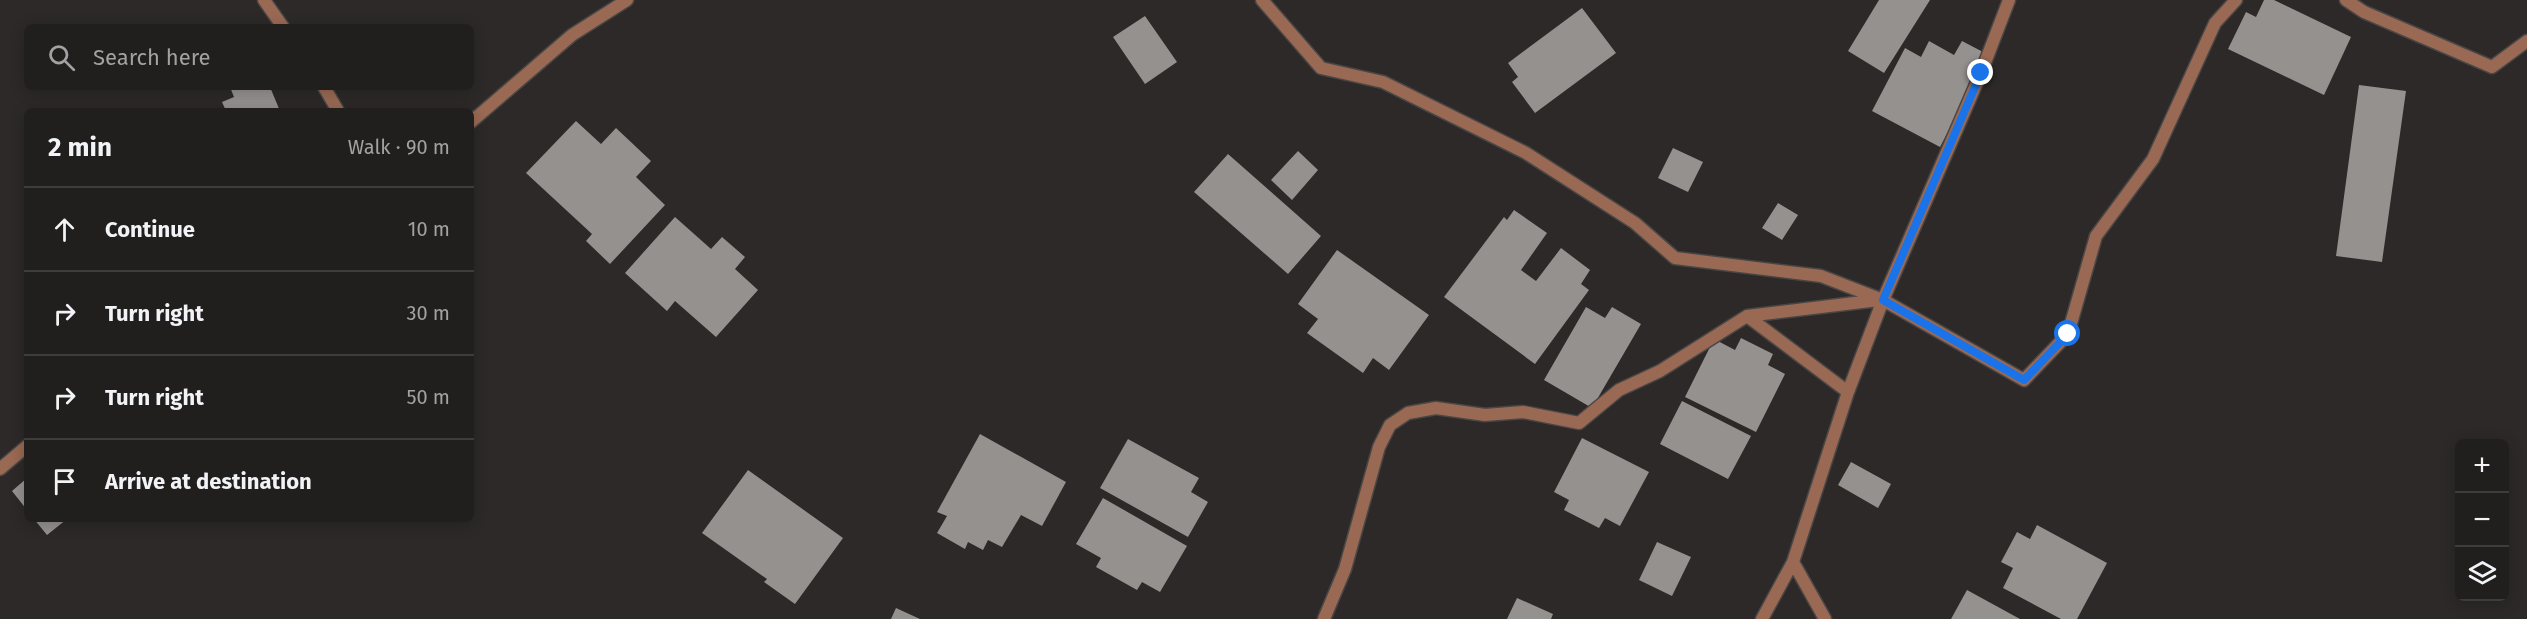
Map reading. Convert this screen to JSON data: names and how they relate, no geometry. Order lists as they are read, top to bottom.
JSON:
{
  "page": {
    "search": "Search here",
    "heading": ["2 min", "Walk · 90 m"],
    "list": [
      ["Continue", "10 m"],
      ["Turn right", "30 m"],
      ["Turn right", "50 m"],
      "Arrive at destination"
    ],
    "map_buttons": ["+", "−"]
  }
}
